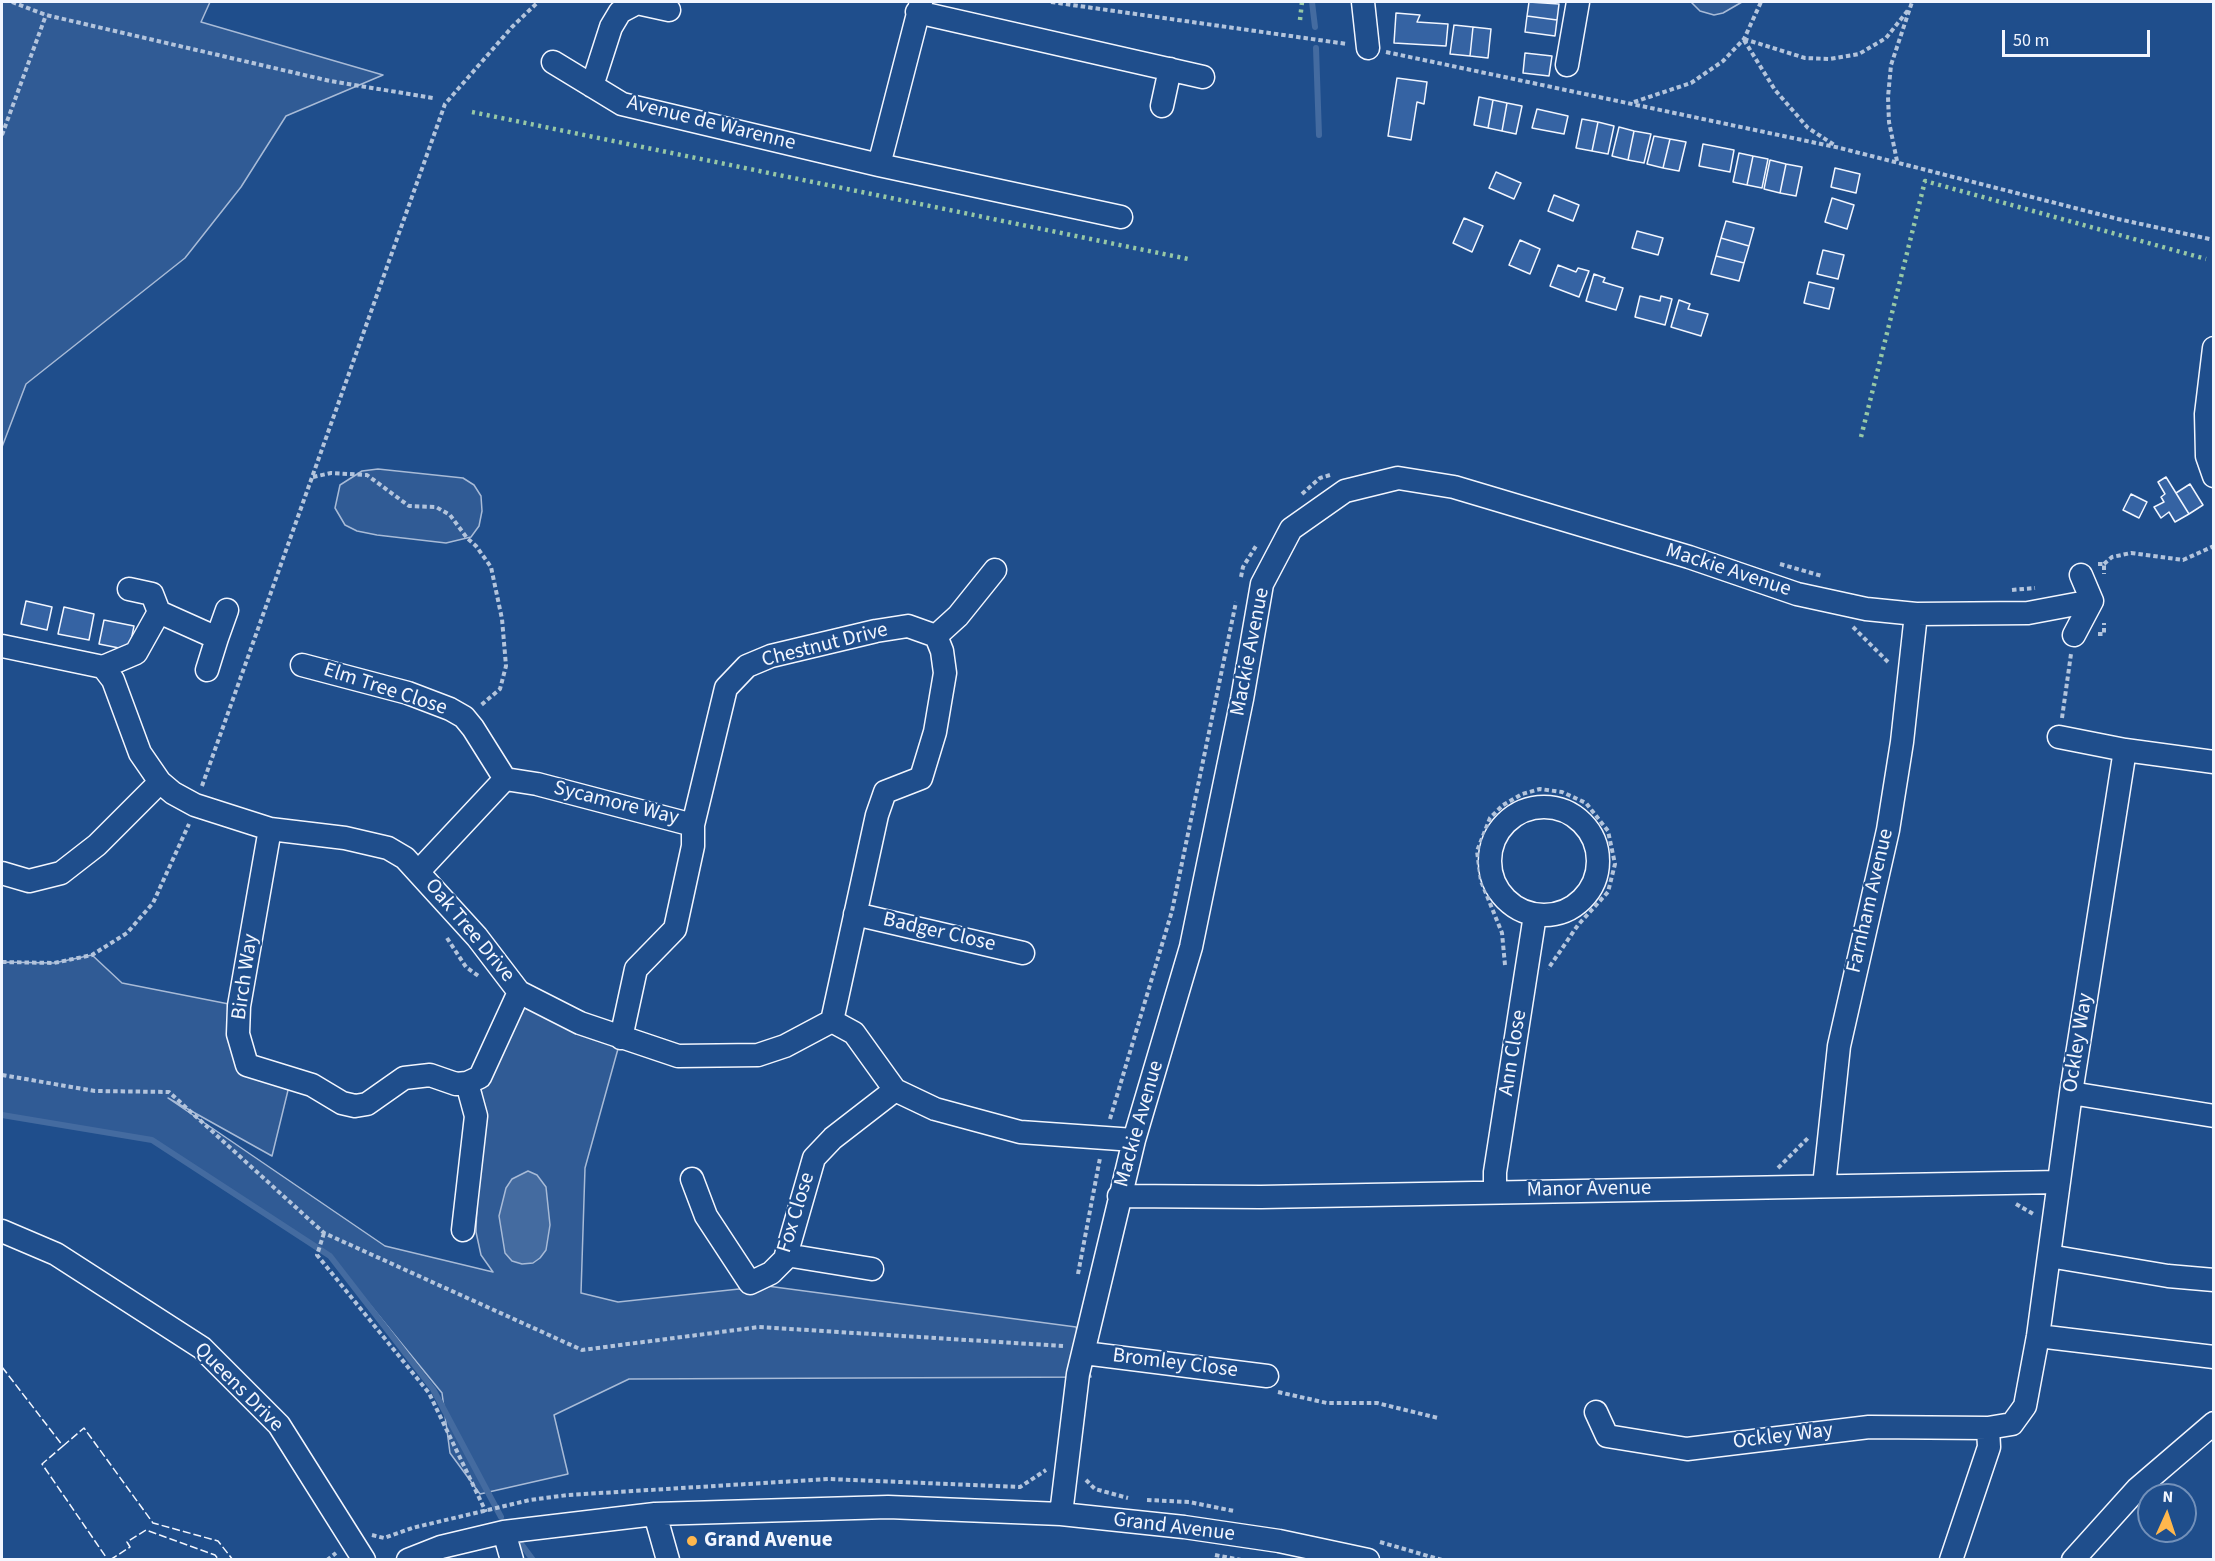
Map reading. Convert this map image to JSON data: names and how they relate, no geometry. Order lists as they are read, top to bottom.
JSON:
{
  "streets": {
    "street": [
      "Avenue de Warenne",
      "Mackie Avenue",
      "Chestnut Drive",
      "Elm Tree Close",
      "Sycamore Way",
      "Farnham Avenue",
      "Oak Tree Drive",
      "Badger Close",
      "Birch Way",
      "Ockley Way",
      "Ann Close",
      "Manor Avenue",
      "Fox Close",
      "Bromley Close",
      "Queens Drive",
      "Grand Avenue"
    ]
  },
  "crossings": [
    ["Mackie Avenue", "Farnham Avenue"],
    ["Mackie Avenue", "Manor Avenue"],
    ["Mackie Avenue", "Bromley Close"],
    ["Mackie Avenue", "Grand Avenue"],
    ["Chestnut Drive", "Sycamore Way"],
    ["Chestnut Drive", "Badger Close"],
    ["Elm Tree Close", "Sycamore Way"],
    ["Sycamore Way", "Oak Tree Drive"],
    ["Farnham Avenue", "Manor Avenue"],
    ["Oak Tree Drive", "Badger Close"],
    ["Oak Tree Drive", "Birch Way"],
    ["Ockley Way", "Manor Avenue"],
    ["Ann Close", "Manor Avenue"]
  ],
  "places": ["Grand Avenue"],
  "scale_bar": "50 m",
  "north": "top"
}
